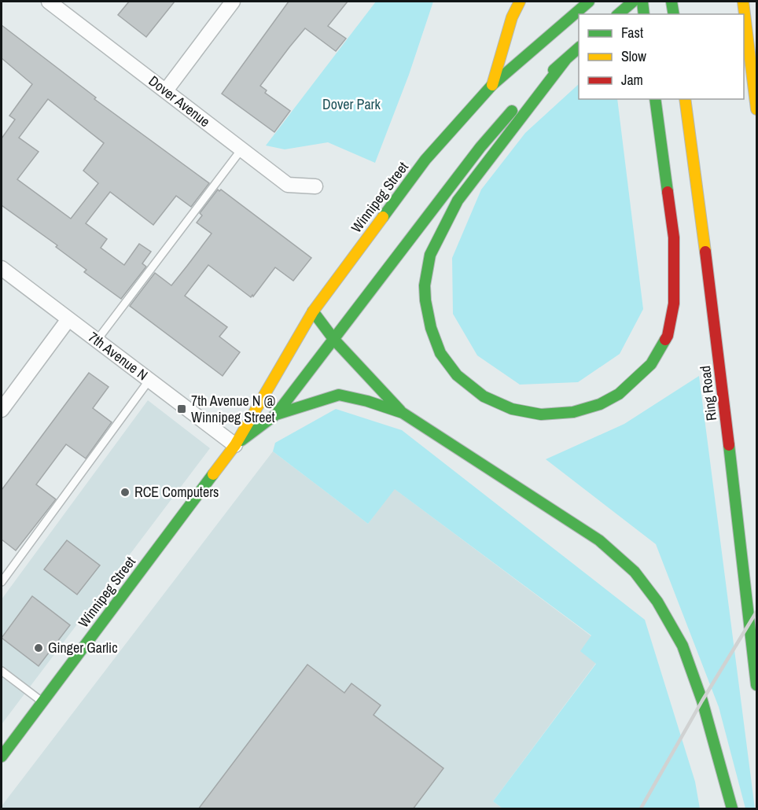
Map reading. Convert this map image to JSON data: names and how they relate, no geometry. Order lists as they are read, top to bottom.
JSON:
{
  "streets": {
    "main road": ["Winnipeg Street", "Ring Road"],
    "street": ["Dover Avenue", "7th Avenue N"]
  },
  "crossings": [
    ["Winnipeg Street", "7th Avenue N"]
  ],
  "parks": ["Dover Park"],
  "places": {
    "transit": ["7th Avenue N @ Winnipeg Street"],
    "other": ["RCE Computers", "Ginger Garlic"]
  },
  "legend": ["Fast", "Slow", "Jam"]
}
